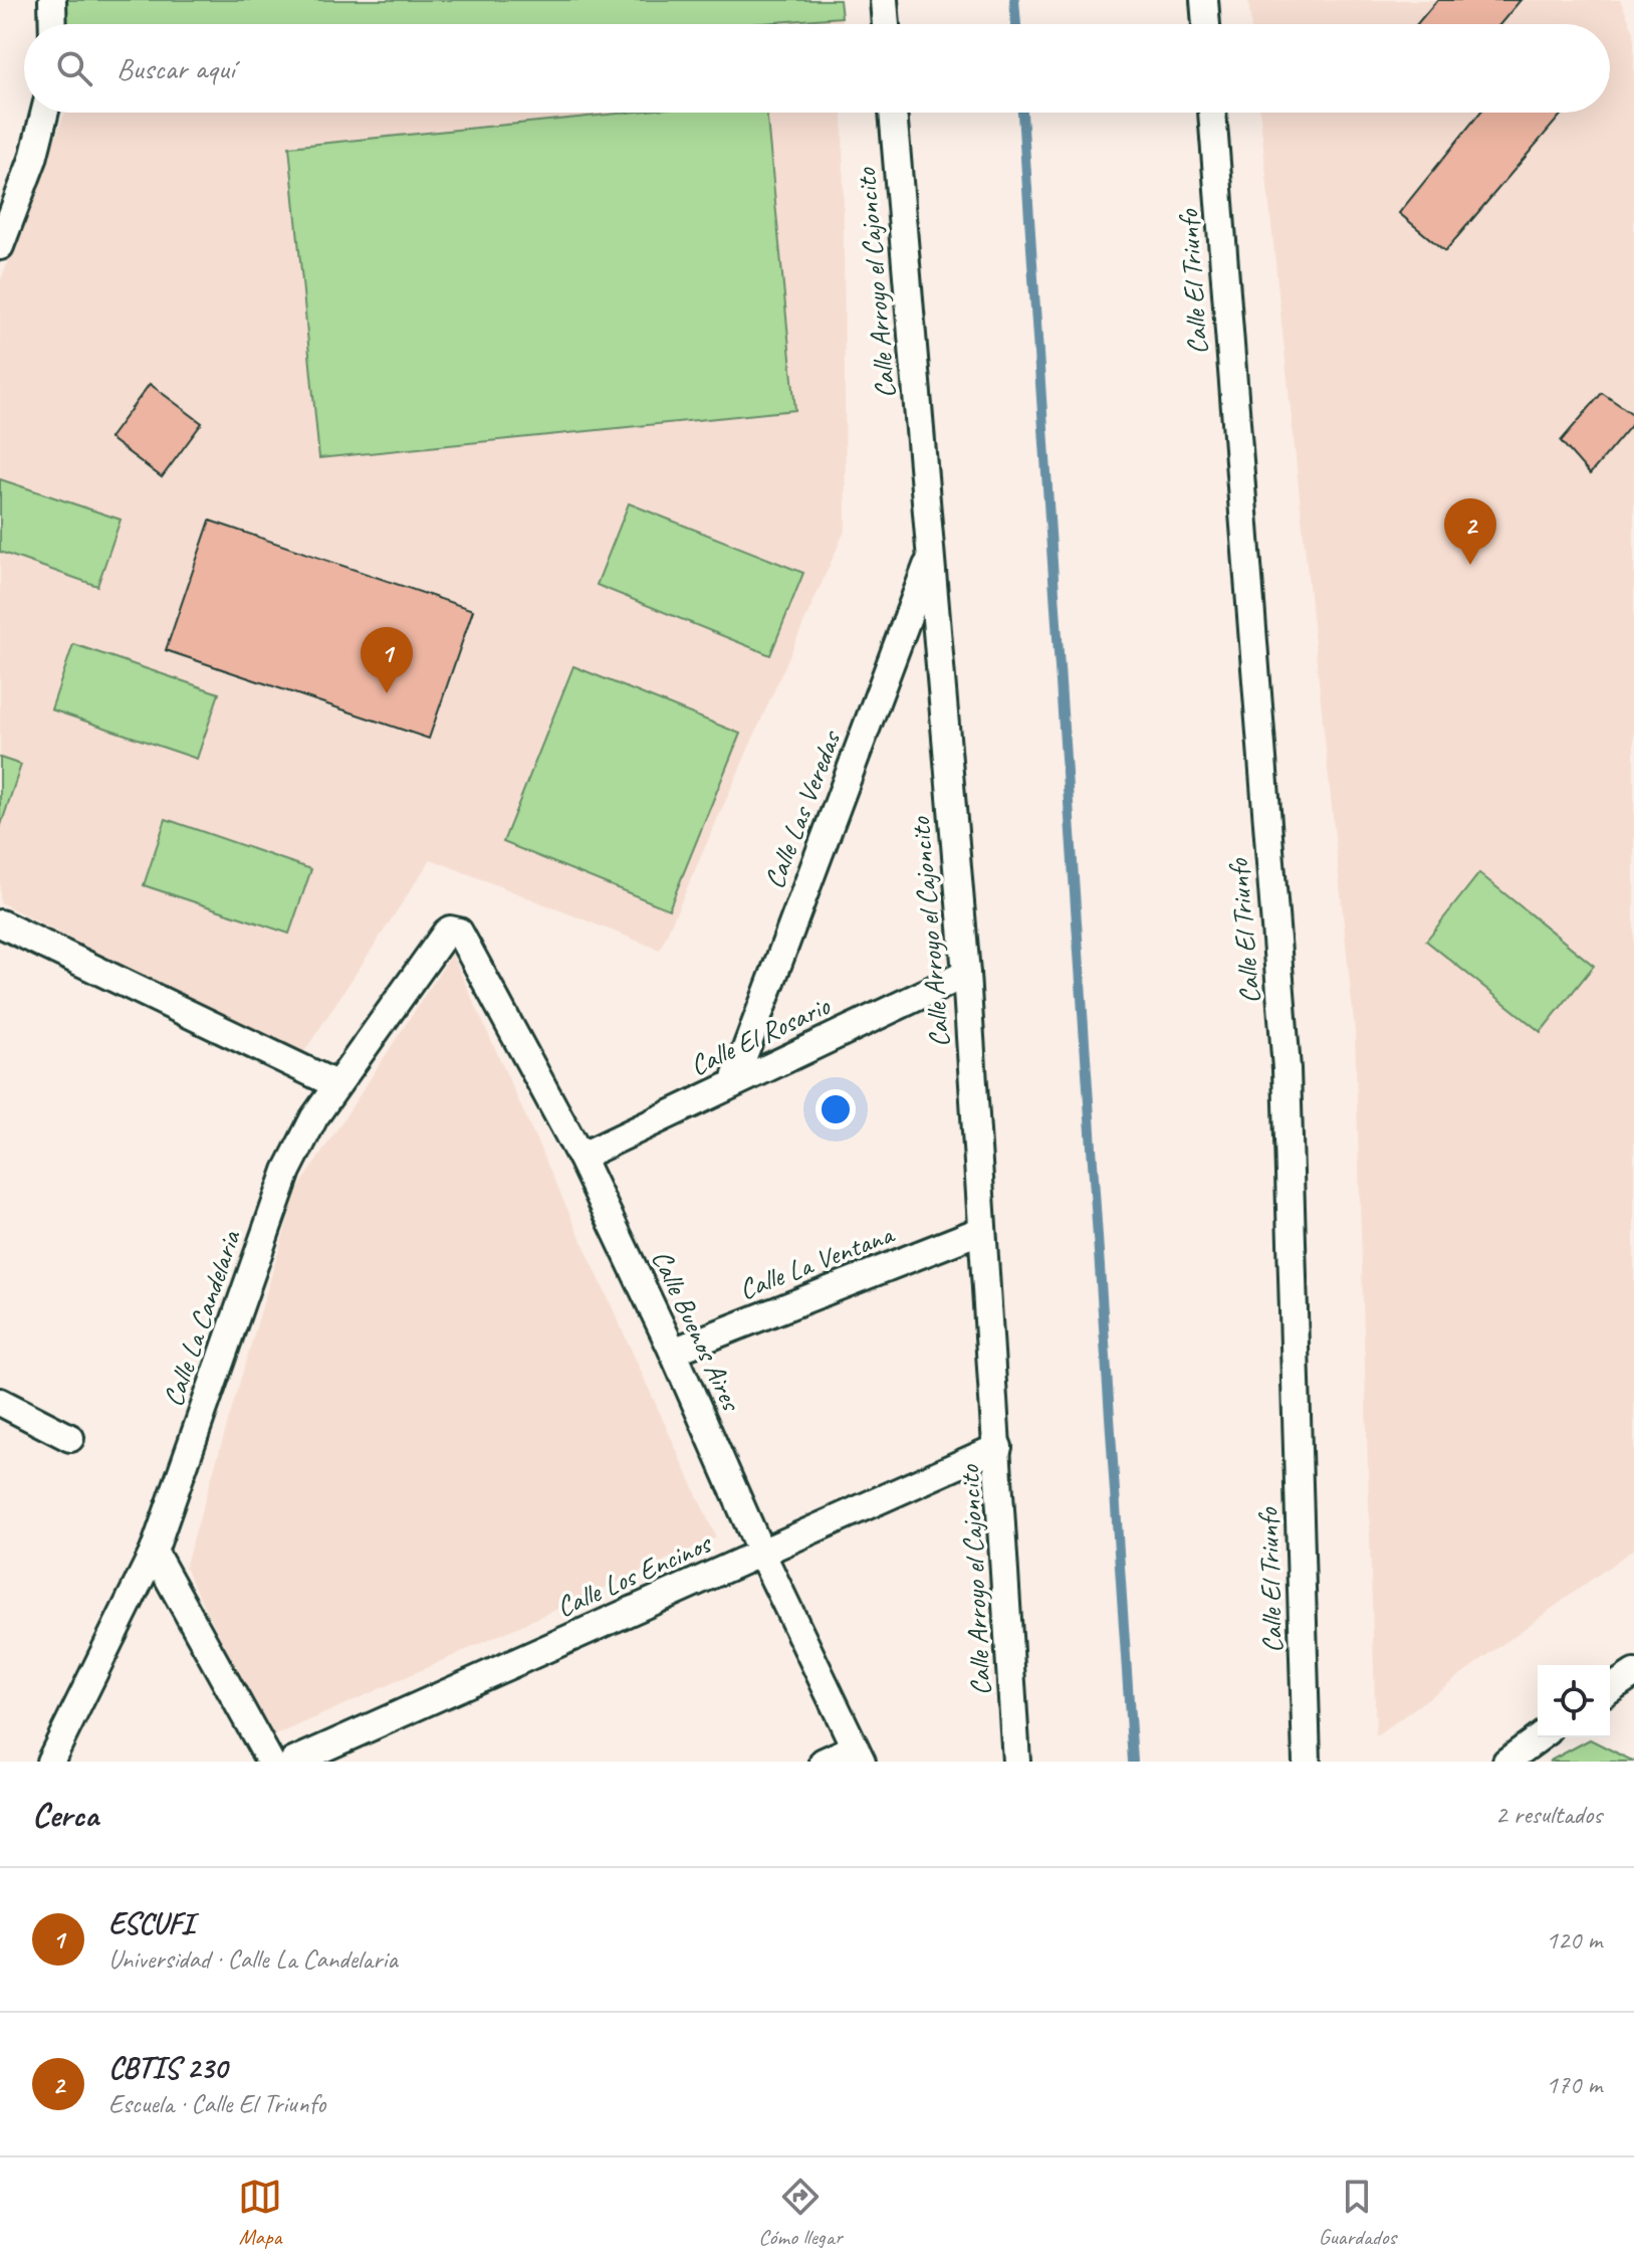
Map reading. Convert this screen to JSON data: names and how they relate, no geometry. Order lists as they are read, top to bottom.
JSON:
{
  "streets": {
    "street": [
      "Calle El Triunfo",
      "Calle Arroyo el Cajoncito",
      "Calle Las Veredas",
      "Calle El Rosario",
      "Calle La Ventana",
      "Calle La Candelaria",
      "Calle Buenos Aires",
      "Calle Los Encinos"
    ]
  },
  "crossings": [
    ["Calle Arroyo el Cajoncito", "Calle Las Veredas"],
    ["Calle Arroyo el Cajoncito", "Calle El Rosario"],
    ["Calle Arroyo el Cajoncito", "Calle La Ventana"],
    ["Calle Arroyo el Cajoncito", "Calle Los Encinos"],
    ["Calle Las Veredas", "Calle El Rosario"],
    ["Calle El Rosario", "Calle Buenos Aires"],
    ["Calle La Ventana", "Calle Buenos Aires"],
    ["Calle La Candelaria", "Calle Buenos Aires"],
    ["Calle Buenos Aires", "Calle Los Encinos"]
  ],
  "page": {
    "search": "Buscar aquí",
    "pins": ["2", "1"],
    "heading": ["Cerca", "2 resultados"],
    "list": [
      {
        "mark": "1",
        "name": "ESCUFI",
        "note": "Universidad · Calle La Candelaria",
        "value": "120 m"
      },
      {
        "mark": "2",
        "name": "CBTIS 230",
        "note": "Escuela · Calle El Triunfo",
        "value": "170 m"
      }
    ],
    "nav": ["Mapa", "Cómo llegar", "Guardados"]
  }
}
